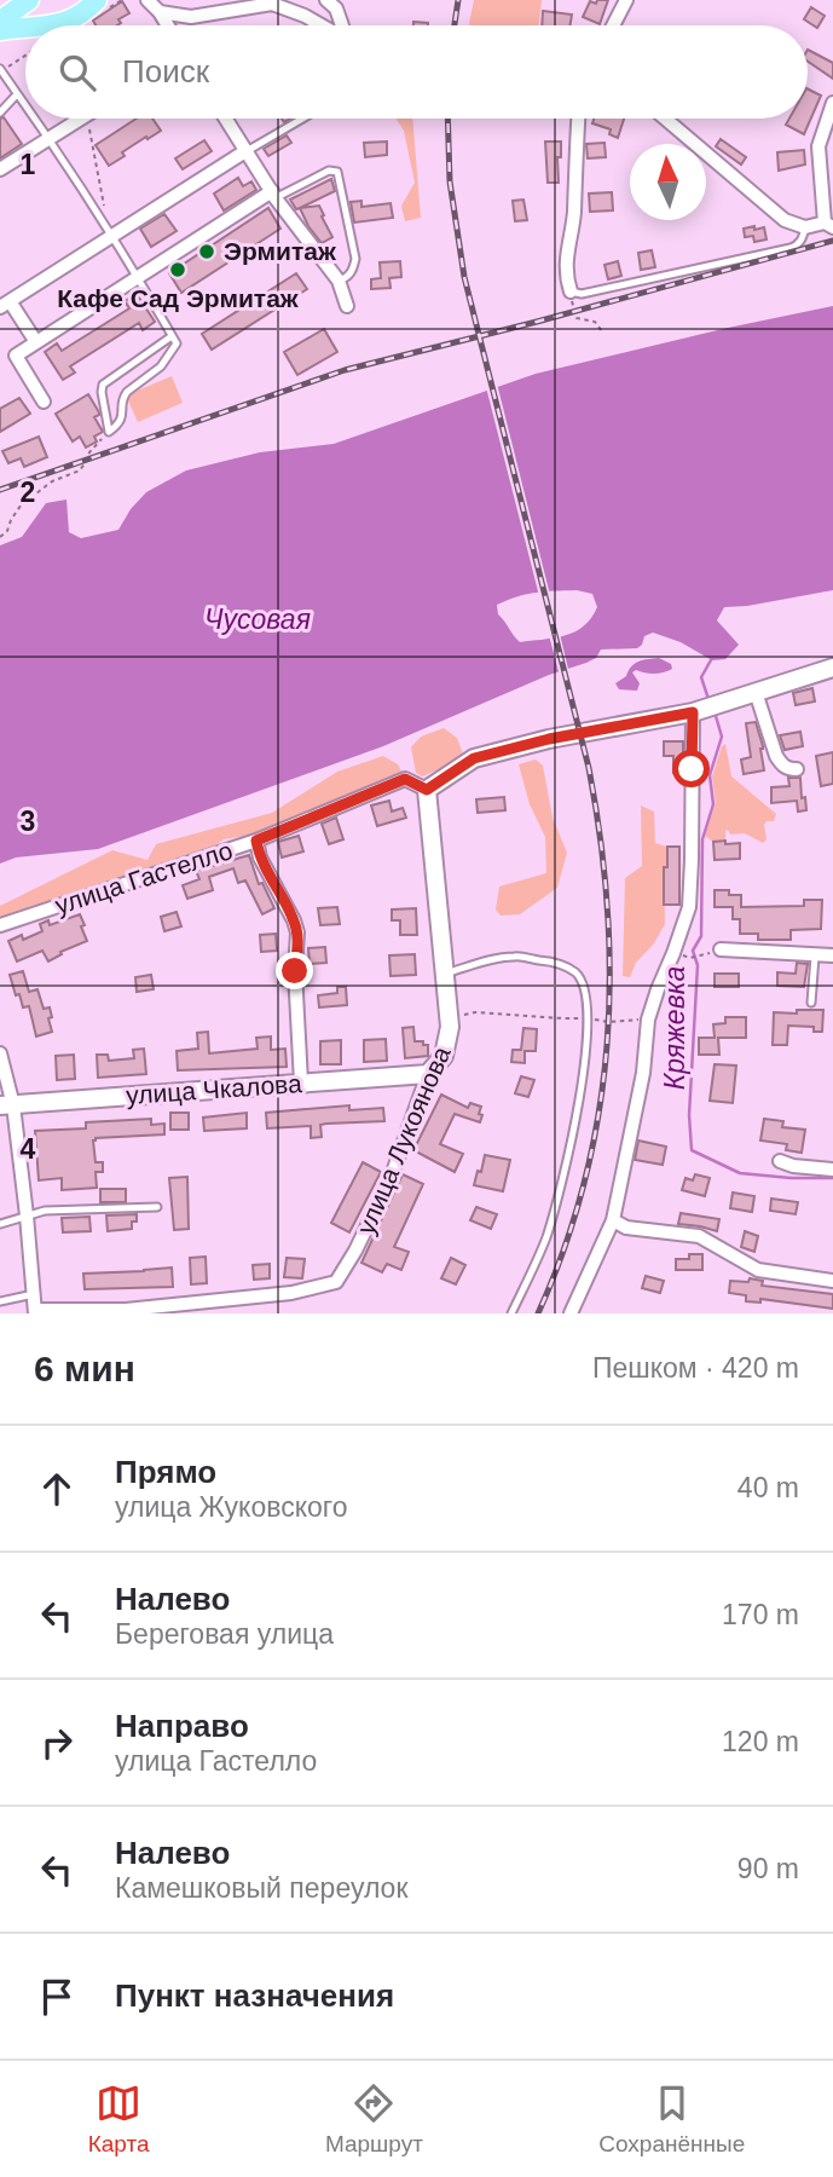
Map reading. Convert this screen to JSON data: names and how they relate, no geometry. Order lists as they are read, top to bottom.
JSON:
{
  "streets": {
    "street": ["улица Гастелло", "улица Чкалова", "улица Лукоянова"]
  },
  "crossings": [
    ["улица Гастелло", "улица Лукоянова"],
    ["улица Чкалова", "улица Лукоянова"]
  ],
  "water": ["Чусовая", "Кряжевка"],
  "places": ["Эрмитаж", "Кафе Сад Эрмитаж"],
  "north": "top",
  "page": {
    "search": "Поиск",
    "heading": ["6 мин", "Пешком · 420 m"],
    "list": [
      ["Прямо", "улица Жуковского", "40 m"],
      ["Налево", "Береговая улица", "170 m"],
      ["Направо", "улица Гастелло", "120 m"],
      ["Налево", "Камешковый переулок", "90 m"],
      "Пункт назначения"
    ],
    "nav": ["Карта", "Маршрут", "Сохранённые"]
  },
  "grid": {
    "rows": [
      "1",
      "2",
      "3",
      "4"
    ]
  }
}
